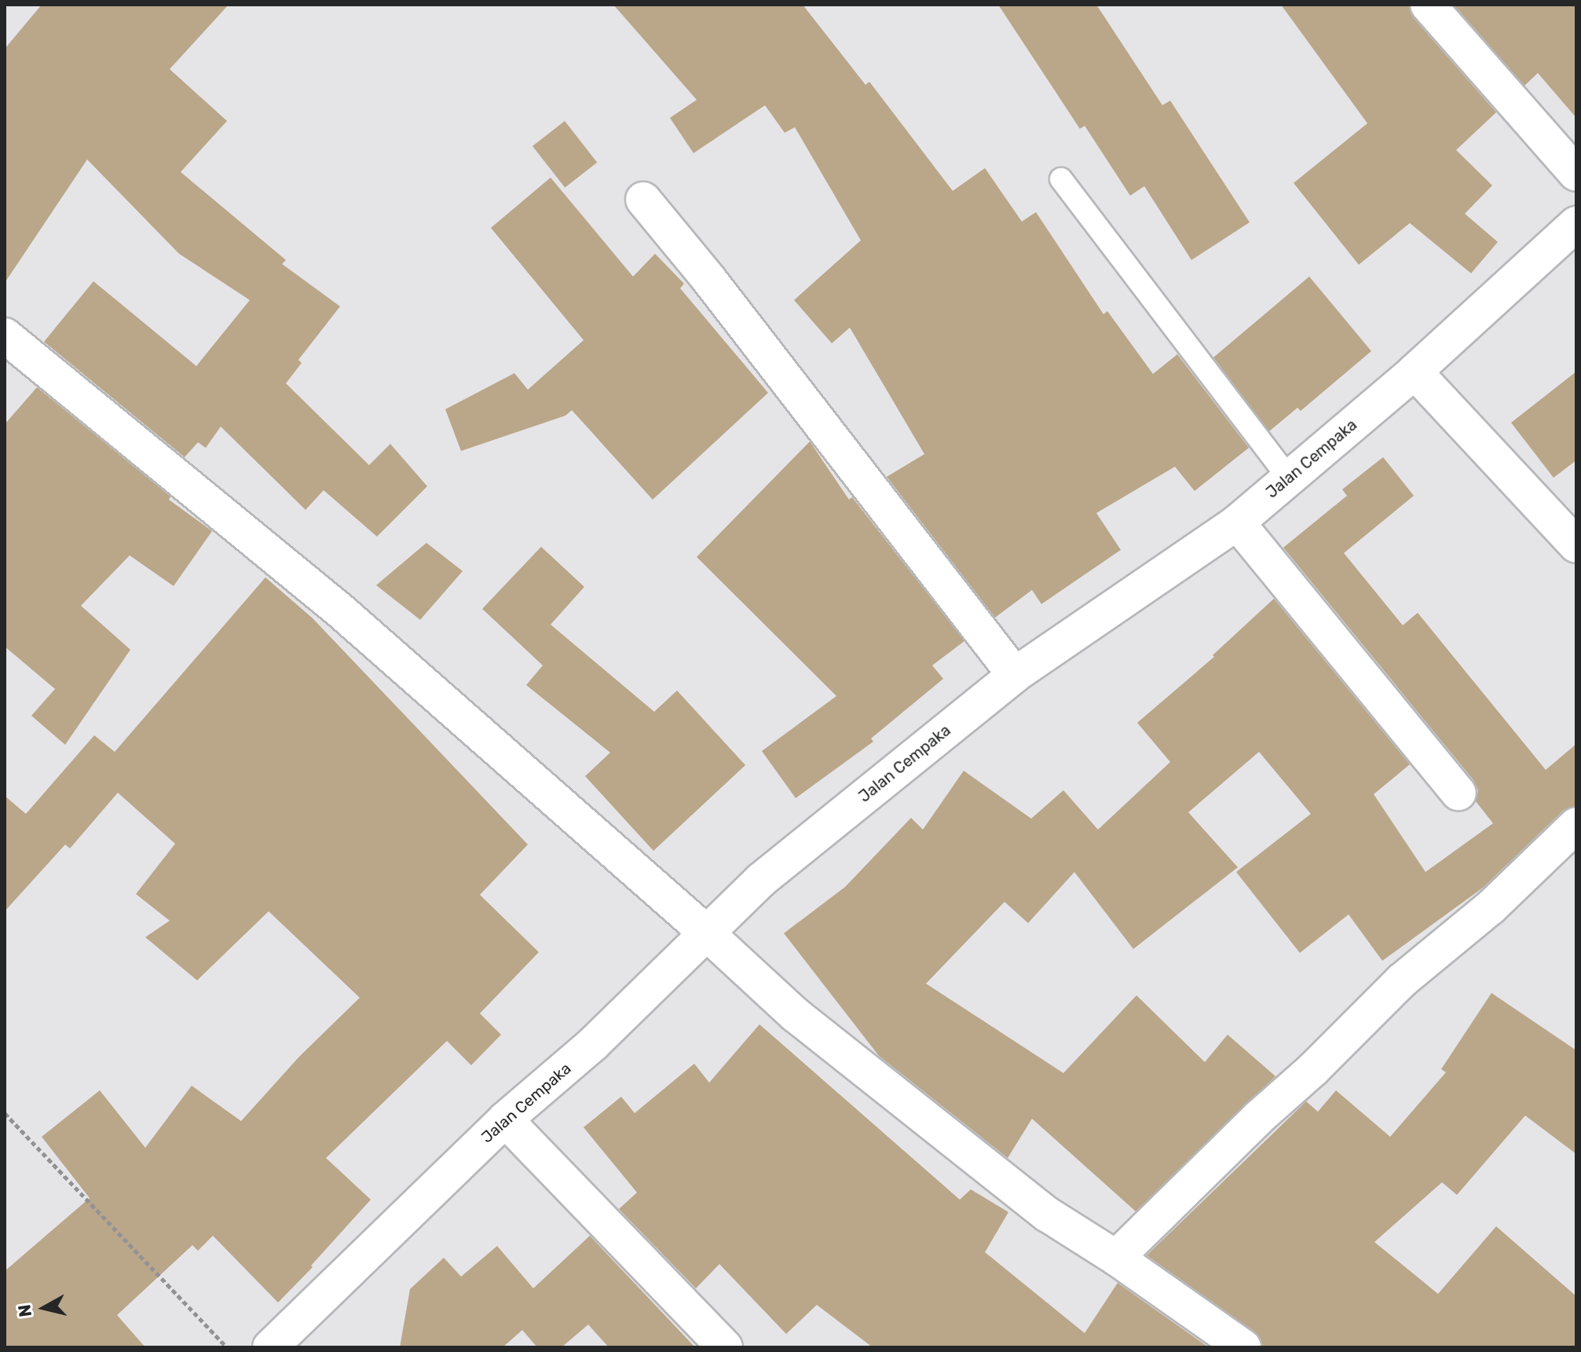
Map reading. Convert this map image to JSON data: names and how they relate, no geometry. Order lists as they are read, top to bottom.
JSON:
{
  "streets": {
    "street": ["Jalan Cempaka"]
  },
  "north": "left"
}
